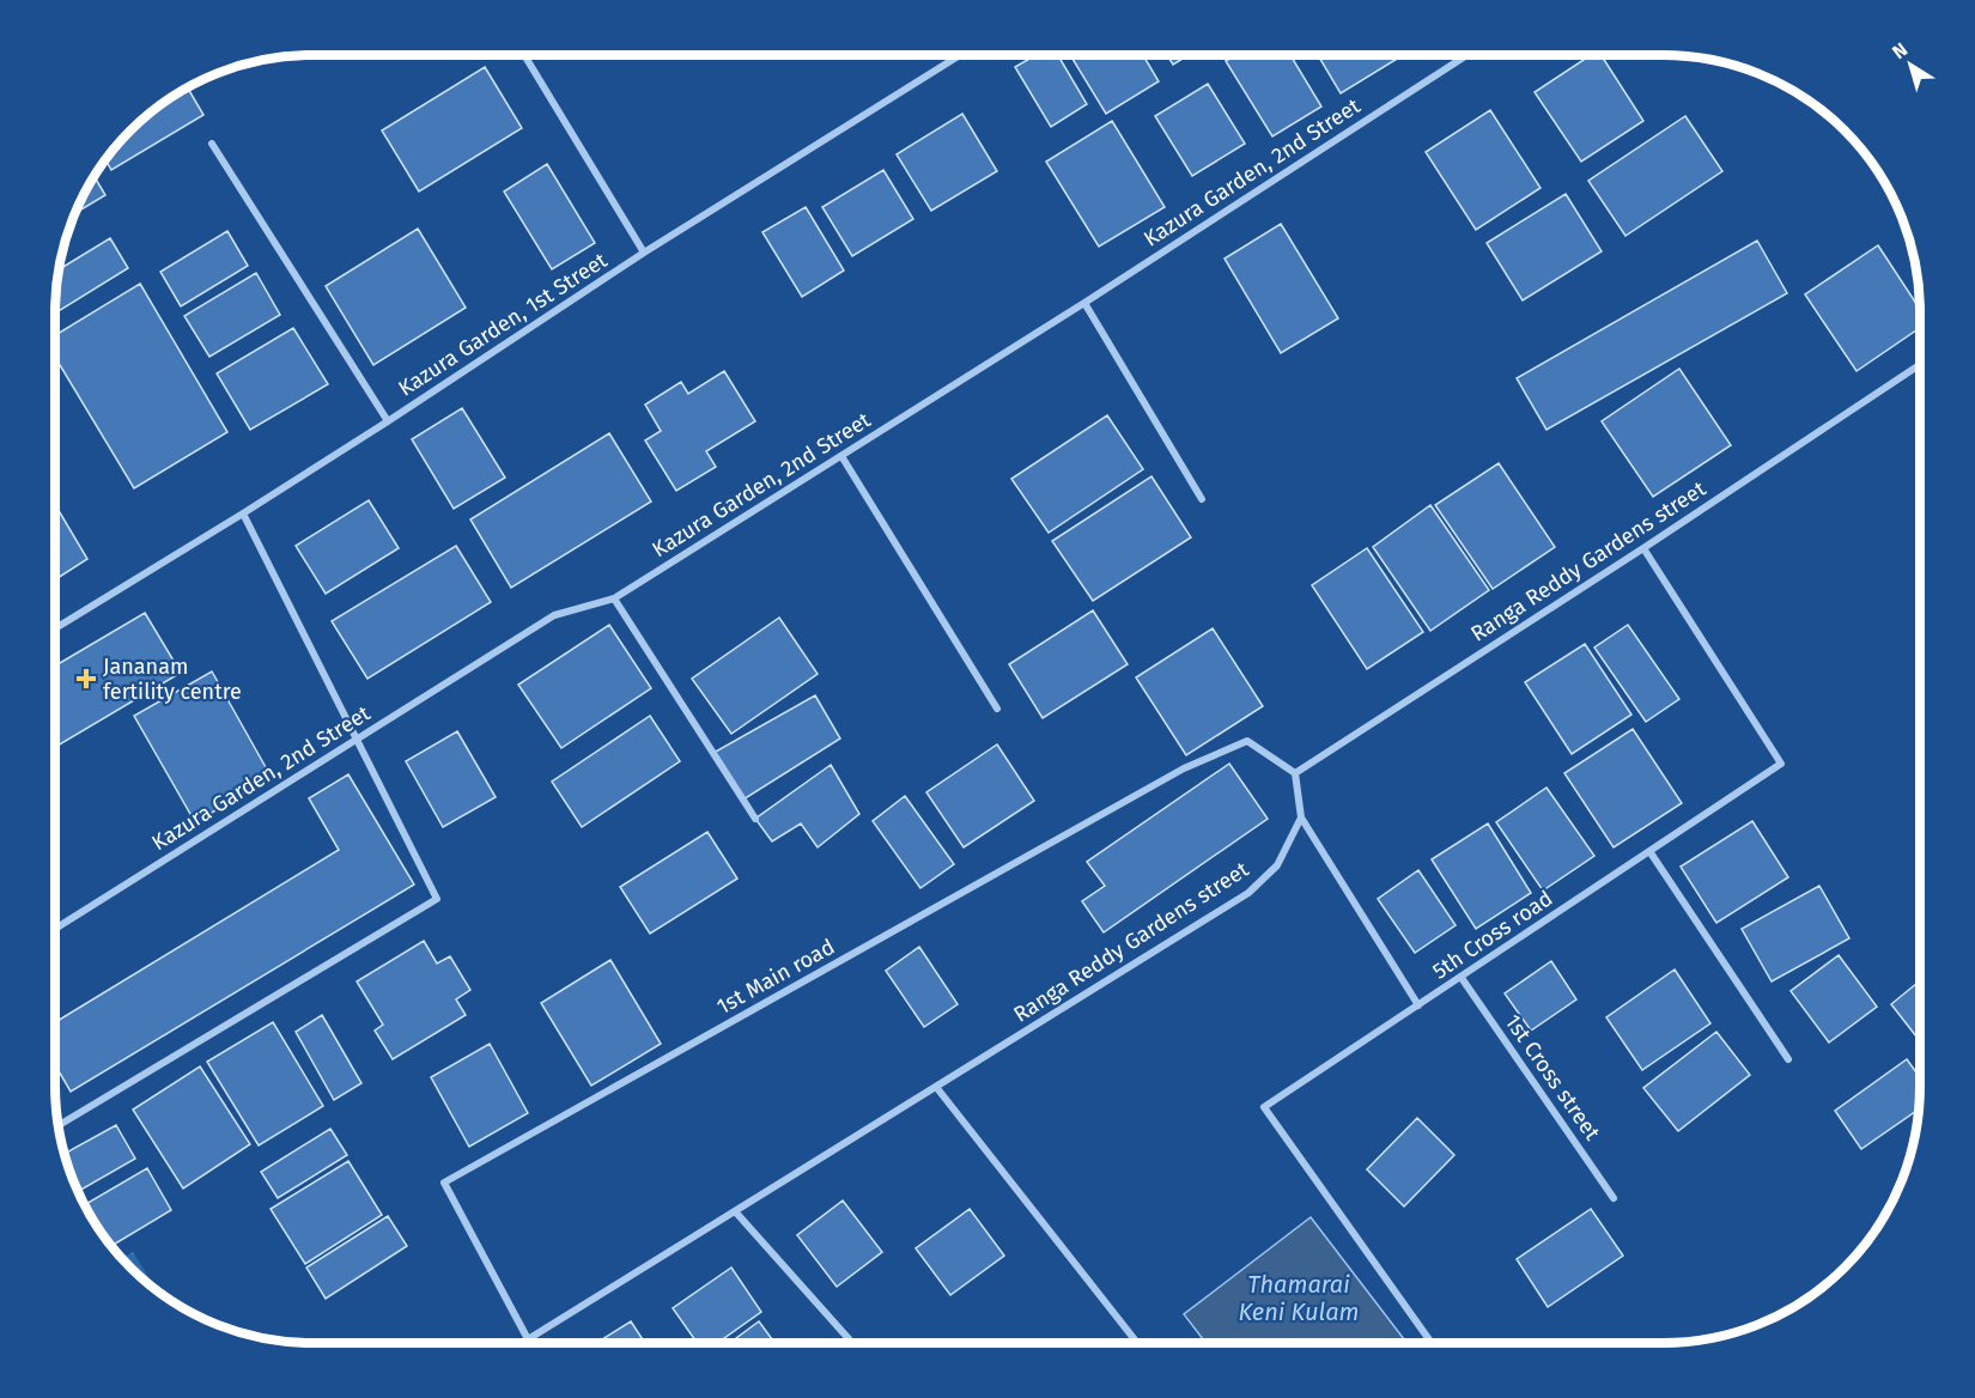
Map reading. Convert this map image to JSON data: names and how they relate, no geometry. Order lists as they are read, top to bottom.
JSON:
{
  "streets": {
    "street": [
      "Kazura Garden, 2nd Street",
      "Kazura Garden, 1st Street",
      "Ranga Reddy Gardens street",
      "5th Cross road",
      "1st Main road",
      "1st Cross street"
    ]
  },
  "crossings": [
    ["Ranga Reddy Gardens street", "5th Cross road"],
    ["Ranga Reddy Gardens street", "1st Main road"],
    ["5th Cross road", "1st Cross street"]
  ],
  "water": ["Thamarai Keni Kulam"],
  "places": {
    "health": ["Jananam fertility centre"]
  },
  "north": "top left"
}
